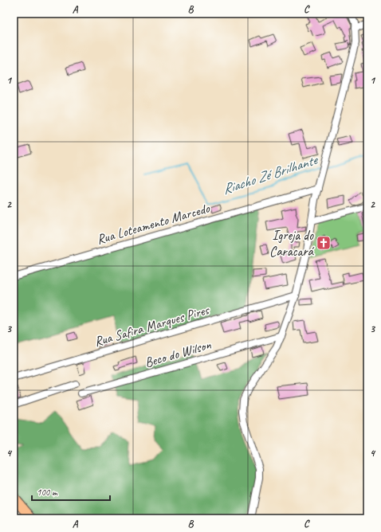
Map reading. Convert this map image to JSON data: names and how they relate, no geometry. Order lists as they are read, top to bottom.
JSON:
{
  "streets": {
    "street": ["Rua Loteamento Marcedo", "Rua Safira Marques Pires", "Beco do Wilson"]
  },
  "water": ["Riacho Zé Brilhante"],
  "places": {
    "church": ["Igreja do Caracará"]
  },
  "scale_bar": "100 m",
  "grid": {
    "columns": ["A", "B", "C"],
    "rows": [
      "1",
      "2",
      "3",
      "4"
    ]
  }
}
